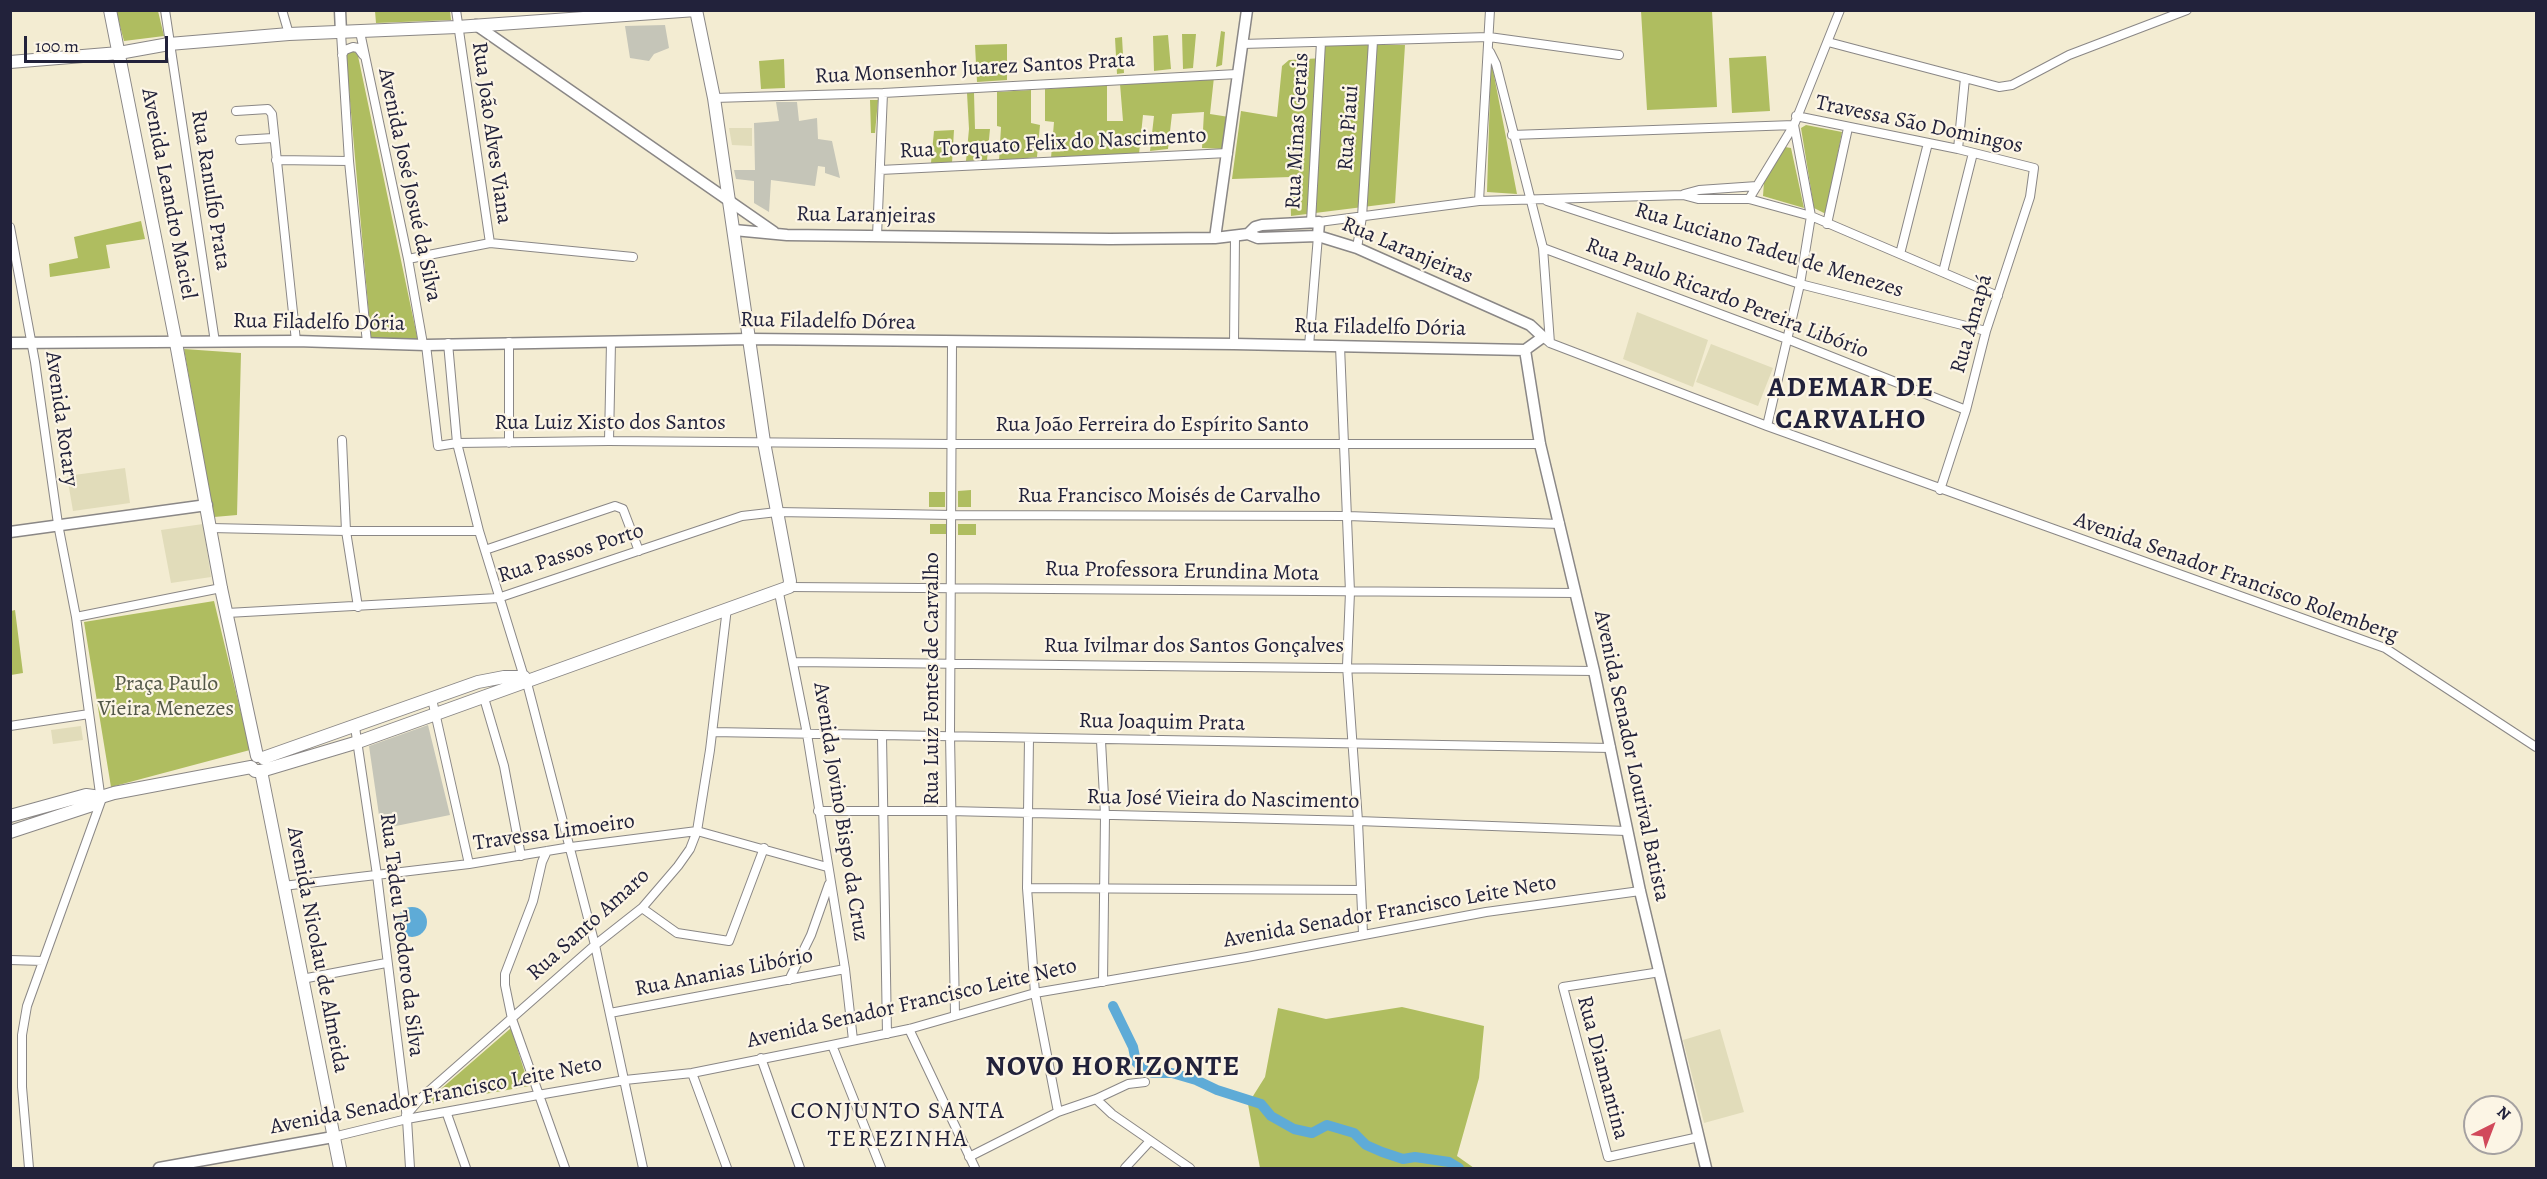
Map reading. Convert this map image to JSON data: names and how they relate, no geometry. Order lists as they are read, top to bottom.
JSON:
{
  "streets": {
    "main road": ["Avenida Leandro Maciel", "Avenida Jovino Bispo da Cruz", "Avenida Nicolau de Almeida"],
    "street": [
      "Rua Monsenhor Juarez Santos Prata",
      "Travessa São Domingos",
      "Rua Piaui",
      "Rua Minas Gerais",
      "Rua João Alves Viana",
      "Rua Torquato Felix do Nascimento",
      "Avenida José Josué da Silva",
      "Rua Ranulfo Prata",
      "Rua Laranjeiras",
      "Rua Luciano Tadeu de Menezes",
      "Rua Paulo Ricardo Pereira Libório",
      "Rua Filadelfo Dórea",
      "Rua Filadelfo Dória",
      "Rua Amapá",
      "Avenida Rotary",
      "Rua Luiz Xisto dos Santos",
      "Rua João Ferreira do Espírito Santo",
      "Rua Francisco Moisés de Carvalho",
      "Rua Passos Porto",
      "Rua Professora Erundina Mota",
      "Avenida Senador Francisco Rolemberg",
      "Rua Ivilmar dos Santos Gonçalves",
      "Rua Luiz Fontes de Carvalho",
      "Rua Joaquim Prata",
      "Avenida Senador Lourival Batista",
      "Rua José Vieira do Nascimento",
      "Travessa Limoeiro",
      "Avenida Senador Francisco Leite Neto",
      "Rua Santo Amaro",
      "Rua Tadeu Teodoro da Silva",
      "Rua Ananias Libório",
      "Rua Diamantina"
    ]
  },
  "crossings": [
    ["Rua Monsenhor Juarez Santos Prata", "Avenida Jovino Bispo da Cruz"],
    ["Travessa São Domingos", "Rua Amapá"],
    ["Rua Piaui", "Rua Laranjeiras"],
    ["Rua Minas Gerais", "Rua Laranjeiras"],
    ["Avenida José Josué da Silva", "Rua Filadelfo Dórea"],
    ["Avenida José Josué da Silva", "Rua Filadelfo Dória"],
    ["Avenida José Josué da Silva", "Rua Luiz Xisto dos Santos"],
    ["Rua Ranulfo Prata", "Rua Filadelfo Dória"],
    ["Avenida Leandro Maciel", "Rua Filadelfo Dória"],
    ["Rua Laranjeiras", "Avenida Senador Francisco Rolemberg"],
    ["Rua Laranjeiras", "Avenida Jovino Bispo da Cruz"],
    ["Rua Luciano Tadeu de Menezes", "Rua Amapá"],
    ["Rua Paulo Ricardo Pereira Libório", "Rua Amapá"],
    ["Rua Filadelfo Dórea", "Rua Filadelfo Dória"],
    ["Rua Filadelfo Dórea", "Rua Luiz Fontes de Carvalho"],
    ["Rua Filadelfo Dórea", "Avenida Jovino Bispo da Cruz"],
    ["Rua Filadelfo Dória", "Avenida Rotary"],
    ["Rua Filadelfo Dória", "Avenida Senador Lourival Batista"],
    ["Rua Amapá", "Avenida Senador Francisco Rolemberg"],
    ["Rua Luiz Xisto dos Santos", "Rua João Ferreira do Espírito Santo"],
    ["Rua Luiz Xisto dos Santos", "Avenida Jovino Bispo da Cruz"],
    ["Rua João Ferreira do Espírito Santo", "Rua Luiz Fontes de Carvalho"],
    ["Rua João Ferreira do Espírito Santo", "Avenida Senador Lourival Batista"],
    ["Rua João Ferreira do Espírito Santo", "Avenida Jovino Bispo da Cruz"],
    ["Rua Francisco Moisés de Carvalho", "Rua Passos Porto"],
    ["Rua Francisco Moisés de Carvalho", "Rua Luiz Fontes de Carvalho"],
    ["Rua Francisco Moisés de Carvalho", "Avenida Senador Lourival Batista"],
    ["Rua Francisco Moisés de Carvalho", "Avenida Jovino Bispo da Cruz"],
    ["Rua Passos Porto", "Avenida Jovino Bispo da Cruz"],
    ["Rua Professora Erundina Mota", "Rua Luiz Fontes de Carvalho"],
    ["Rua Professora Erundina Mota", "Avenida Senador Lourival Batista"],
    ["Rua Professora Erundina Mota", "Avenida Jovino Bispo da Cruz"],
    ["Rua Ivilmar dos Santos Gonçalves", "Rua Luiz Fontes de Carvalho"],
    ["Rua Ivilmar dos Santos Gonçalves", "Avenida Senador Lourival Batista"],
    ["Rua Ivilmar dos Santos Gonçalves", "Avenida Jovino Bispo da Cruz"],
    ["Rua Luiz Fontes de Carvalho", "Rua Joaquim Prata"],
    ["Rua Luiz Fontes de Carvalho", "Rua José Vieira do Nascimento"],
    ["Rua Luiz Fontes de Carvalho", "Avenida Senador Francisco Leite Neto"],
    ["Rua Joaquim Prata", "Avenida Senador Lourival Batista"],
    ["Rua Joaquim Prata", "Avenida Jovino Bispo da Cruz"],
    ["Rua Joaquim Prata", "Rua Santo Amaro"],
    ["Avenida Senador Lourival Batista", "Rua José Vieira do Nascimento"],
    ["Avenida Senador Lourival Batista", "Avenida Senador Francisco Leite Neto"],
    ["Avenida Senador Lourival Batista", "Rua Diamantina"],
    ["Rua José Vieira do Nascimento", "Avenida Jovino Bispo da Cruz"],
    ["Avenida Jovino Bispo da Cruz", "Travessa Limoeiro"],
    ["Avenida Jovino Bispo da Cruz", "Avenida Senador Francisco Leite Neto"],
    ["Avenida Jovino Bispo da Cruz", "Rua Ananias Libório"],
    ["Travessa Limoeiro", "Rua Santo Amaro"],
    ["Travessa Limoeiro", "Rua Tadeu Teodoro da Silva"],
    ["Travessa Limoeiro", "Avenida Nicolau de Almeida"],
    ["Avenida Senador Francisco Leite Neto", "Rua Santo Amaro"],
    ["Avenida Senador Francisco Leite Neto", "Rua Tadeu Teodoro da Silva"],
    ["Avenida Senador Francisco Leite Neto", "Avenida Nicolau de Almeida"],
    ["Rua Santo Amaro", "Rua Tadeu Teodoro da Silva"]
  ],
  "districts": ["ADEMAR DE CARVALHO", "NOVO HORIZONTE", "CONJUNTO SANTA TEREZINHA"],
  "parks": ["Praça Paulo Vieira Menezes"],
  "scale_bar": "100 m",
  "north": "top right"
}
